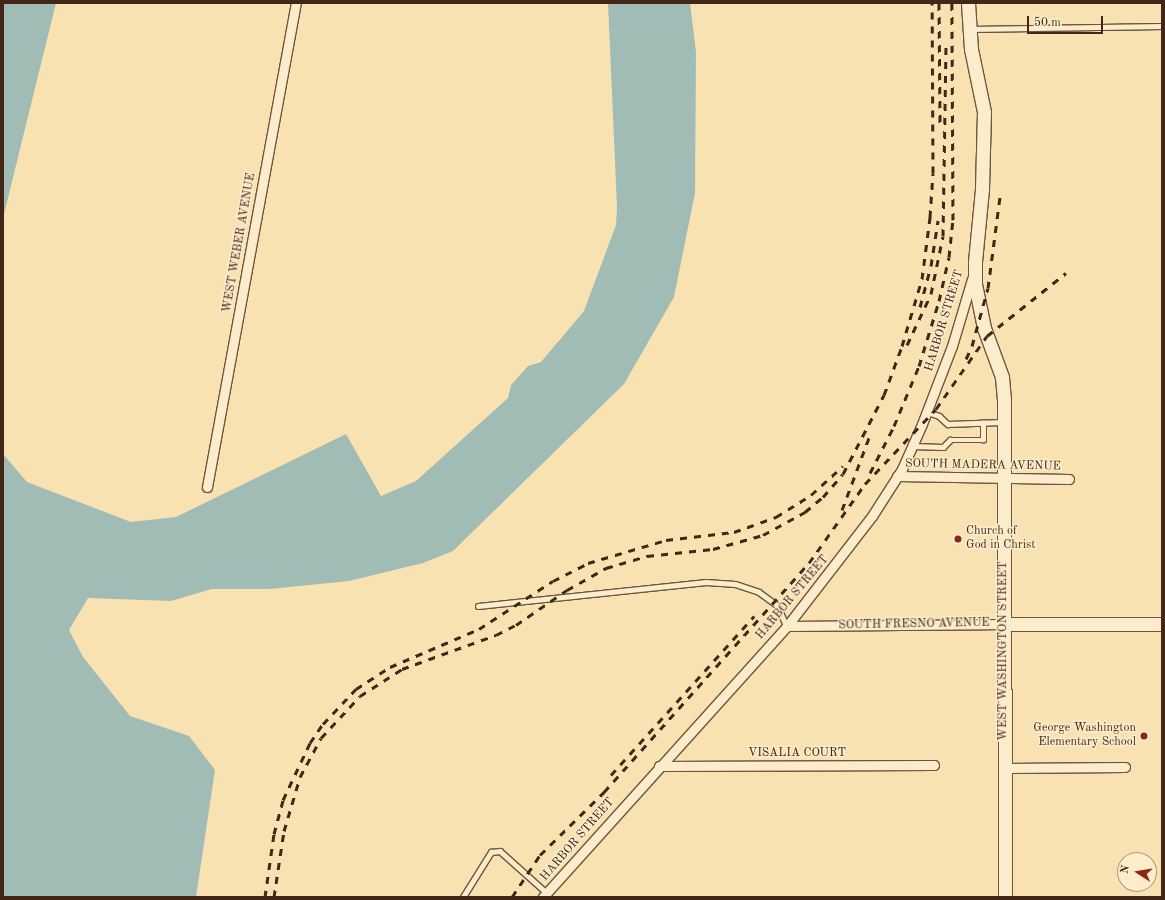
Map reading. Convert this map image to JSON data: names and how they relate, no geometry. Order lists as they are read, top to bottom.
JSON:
{
  "streets": {
    "street": [
      "WEST WEBER AVENUE",
      "HARBOR STREET",
      "SOUTH MADERA AVENUE",
      "SOUTH FRESNO AVENUE",
      "WEST WASHINGTON STREET",
      "VISALIA COURT"
    ]
  },
  "crossings": [
    ["HARBOR STREET", "SOUTH MADERA AVENUE"],
    ["HARBOR STREET", "SOUTH FRESNO AVENUE"],
    ["HARBOR STREET", "WEST WASHINGTON STREET"],
    ["HARBOR STREET", "VISALIA COURT"],
    ["SOUTH MADERA AVENUE", "WEST WASHINGTON STREET"],
    ["SOUTH FRESNO AVENUE", "WEST WASHINGTON STREET"]
  ],
  "places": ["Church of God in Christ", "George Washington Elementary School"],
  "scale_bar": "50 m",
  "north": "left"
}
